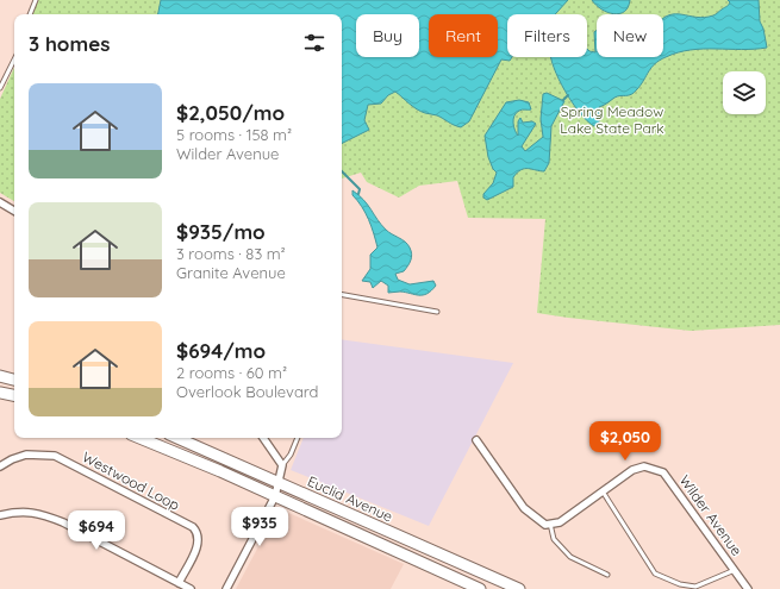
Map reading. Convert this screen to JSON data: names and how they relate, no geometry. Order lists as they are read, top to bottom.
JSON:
{
  "streets": {
    "highway": ["Euclid Avenue"],
    "street": ["Westwood Loop", "Wilder Avenue"]
  },
  "parks": ["Spring Meadow Lake State Park"],
  "page": {
    "chip": [
      "Buy",
      "Rent",
      "Filters",
      "New"
    ],
    "heading": "3 homes",
    "list": [
      {
        "name": "$2,050/mo",
        "note": "5 rooms · 158 m² · Wilder Avenue"
      },
      {
        "name": "$935/mo",
        "note": "3 rooms · 83 m² · Granite Avenue"
      },
      {
        "name": "$694/mo",
        "note": "2 rooms · 60 m² · Overlook Boulevard"
      }
    ],
    "price": ["$2,050", "$935", "$694"]
  }
}
